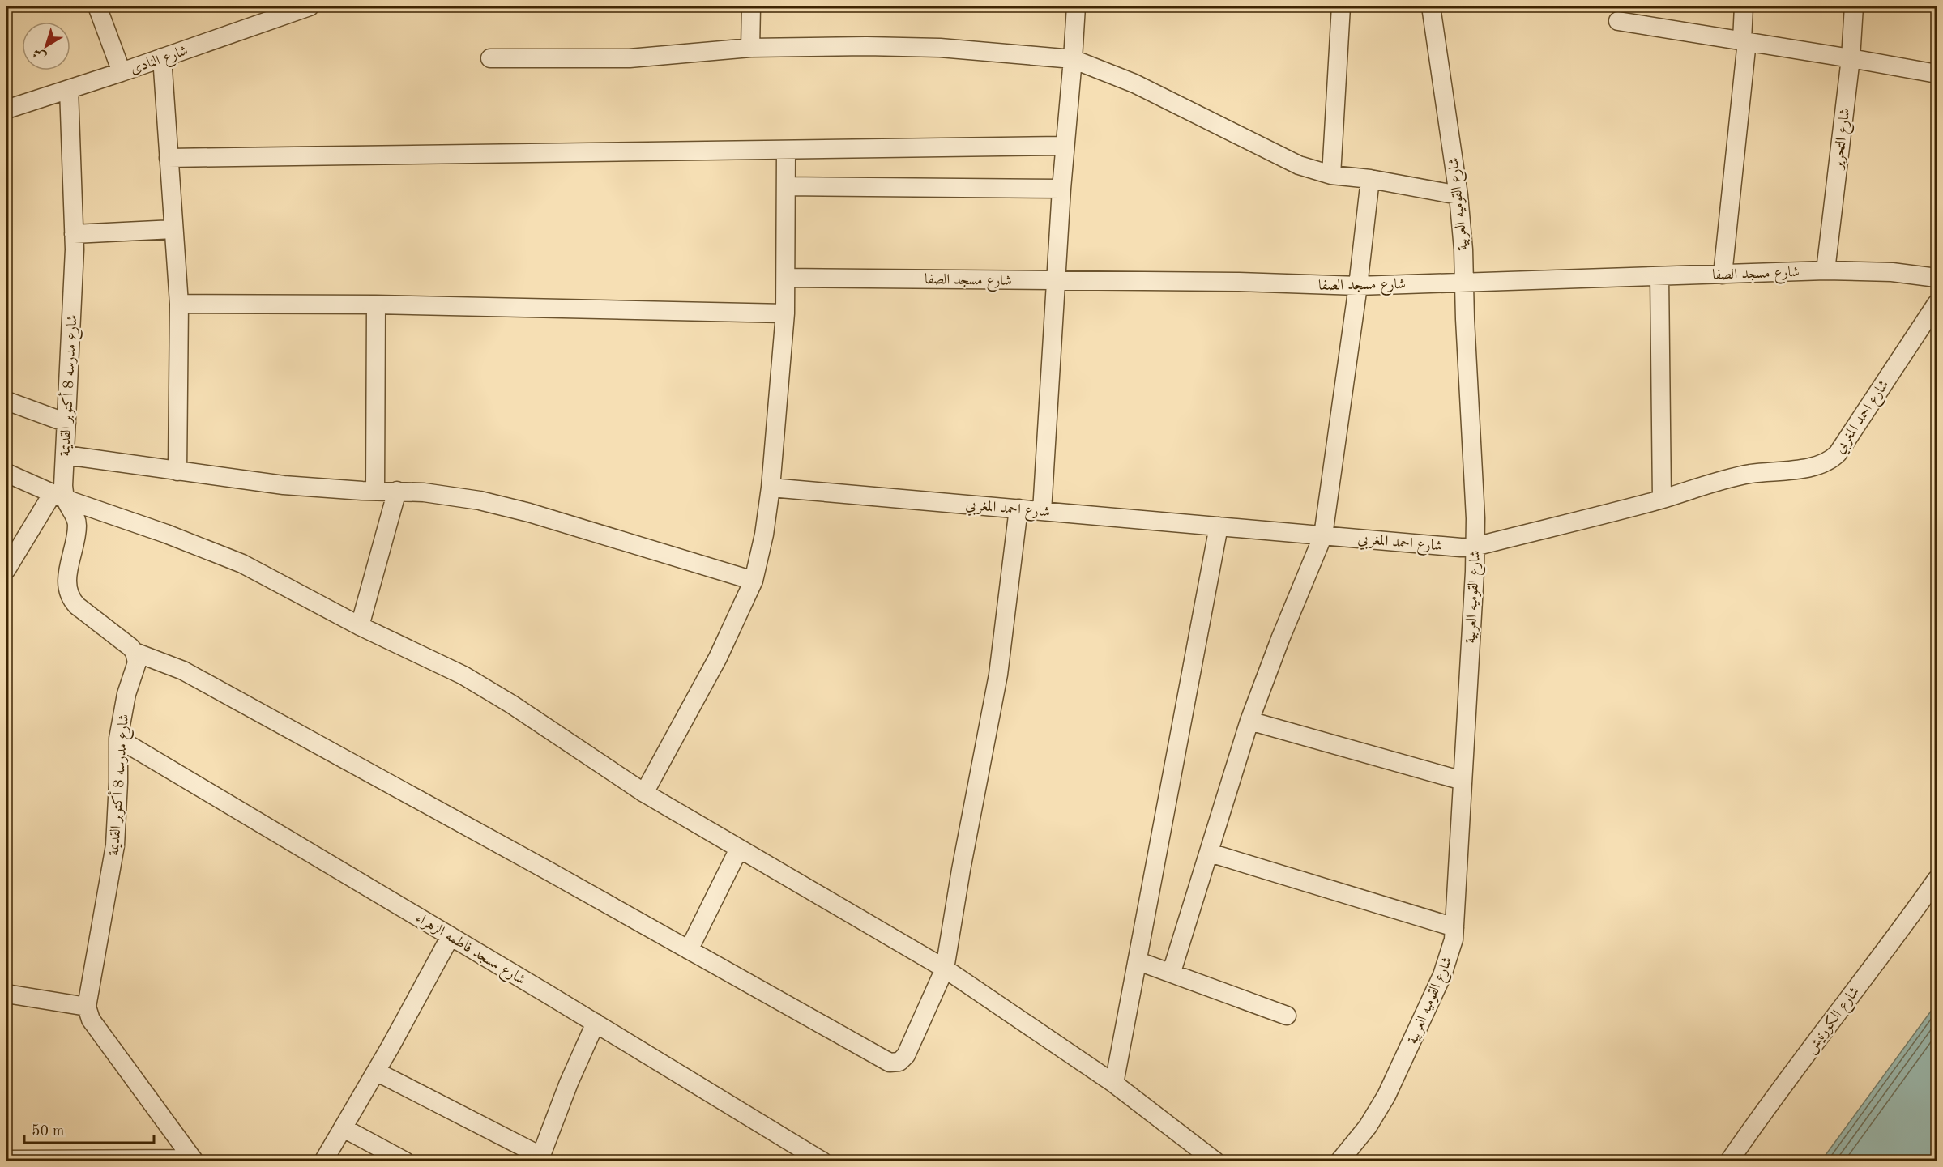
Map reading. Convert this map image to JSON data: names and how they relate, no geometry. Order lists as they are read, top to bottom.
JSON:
{
  "streets": {
    "street": [
      "شارع النادى",
      "شارع التحرير",
      "شارع القوميه العربية",
      "شارع مسجد الصفا",
      "شارع مدرسه 8 أكتوبر القديمة",
      "شارع احمد المغربي",
      "شارع مسجد فاطمه الزهراء",
      "شارع الكورنيش"
    ]
  },
  "crossings": [
    ["شارع النادى", "شارع مدرسه 8 أكتوبر القديمة"],
    ["شارع التحرير", "شارع مسجد الصفا"],
    ["شارع القوميه العربية", "شارع مسجد الصفا"],
    ["شارع القوميه العربية", "شارع احمد المغربي"],
    ["شارع مدرسه 8 أكتوبر القديمة", "شارع مسجد فاطمه الزهراء"]
  ],
  "scale_bar": "50 m",
  "north": "bottom left"
}
